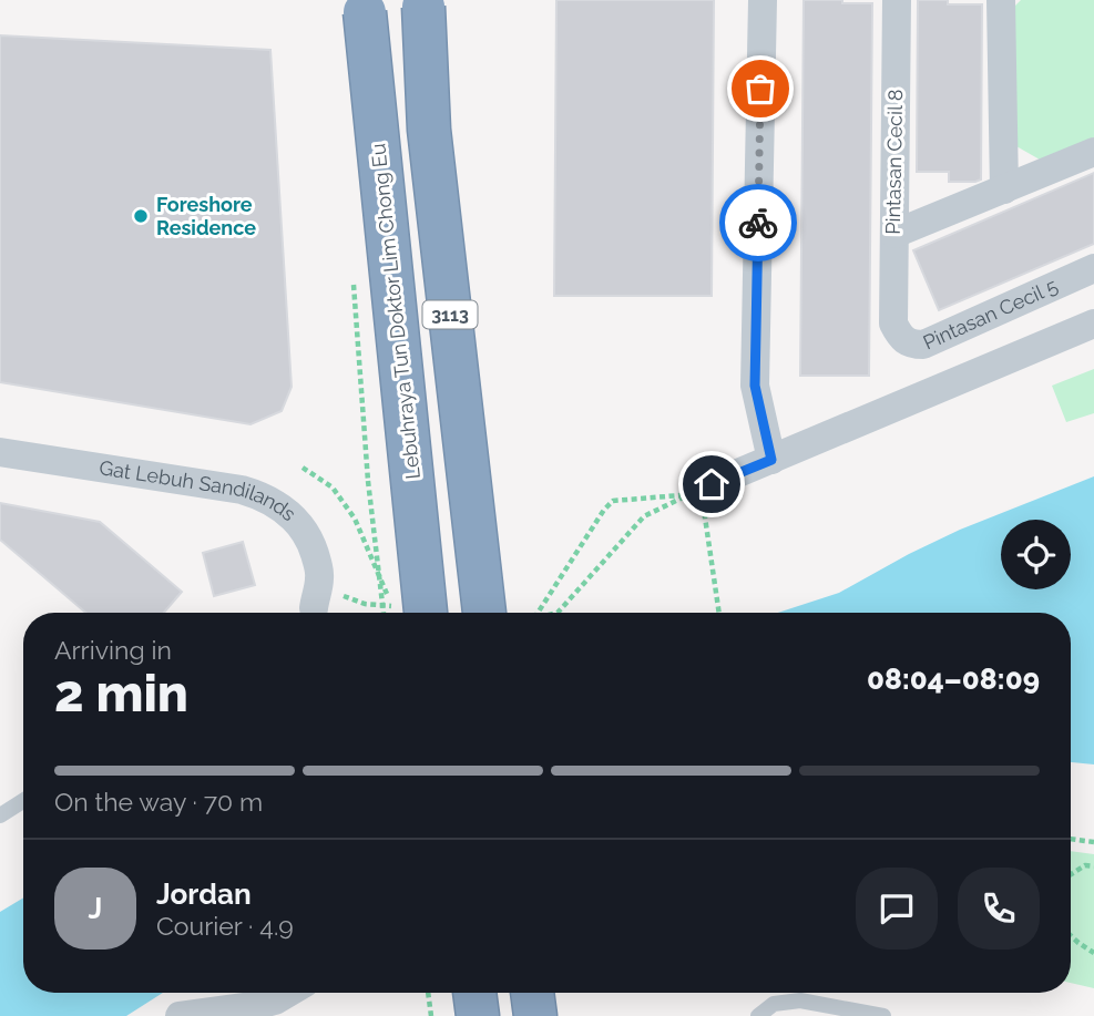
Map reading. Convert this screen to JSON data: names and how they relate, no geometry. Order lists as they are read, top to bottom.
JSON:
{
  "streets": {
    "highway": ["Lebuhraya Tun Doktor Lim Chong Eu", "3113"],
    "street": ["Pintasan Cecil 8", "Pintasan Cecil 5", "Gat Lebuh Sandilands"]
  },
  "crossings": [
    ["Pintasan Cecil 8", "Pintasan Cecil 5"]
  ],
  "places": ["Foreshore Residence"],
  "page": {
    "heading": ["2 min", "Arriving in", "08:04–08:09"],
    "panel": ["Jordan", "Courier · 4.9"],
    "bar": "On the way · 70 m",
    "round": "J"
  }
}
